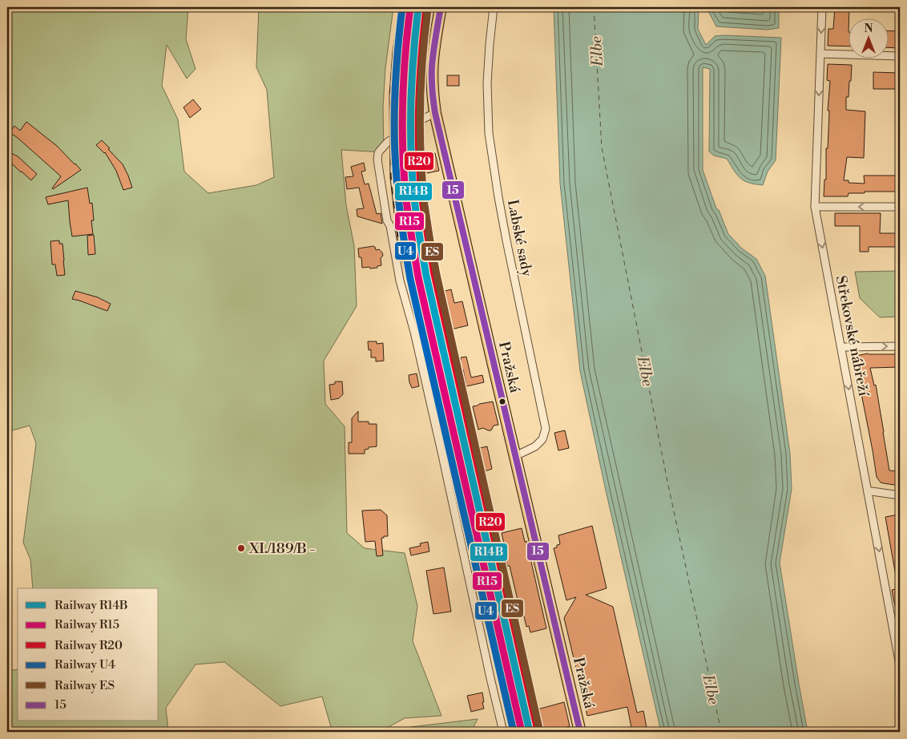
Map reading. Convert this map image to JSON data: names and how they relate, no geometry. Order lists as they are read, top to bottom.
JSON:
{
  "streets": {
    "main road": ["Pražská"],
    "street": ["Labské sady", "Střekovské nábřeží"]
  },
  "crossings": [
    ["Labské sady", "Pražská"]
  ],
  "one_way": ["Střekovské nábřeží"],
  "water": ["Elbe"],
  "places": ["XI./189/B -"],
  "lines": [
    "rail line R14B",
    "rail line R15",
    "rail line U4",
    "transit line 15",
    "rail line R20",
    "rail line ES"
  ],
  "legend": [
    "Railway R14B",
    "Railway R15",
    "Railway R20",
    "Railway U4",
    "Railway ES",
    "15"
  ],
  "north": "top"
}
